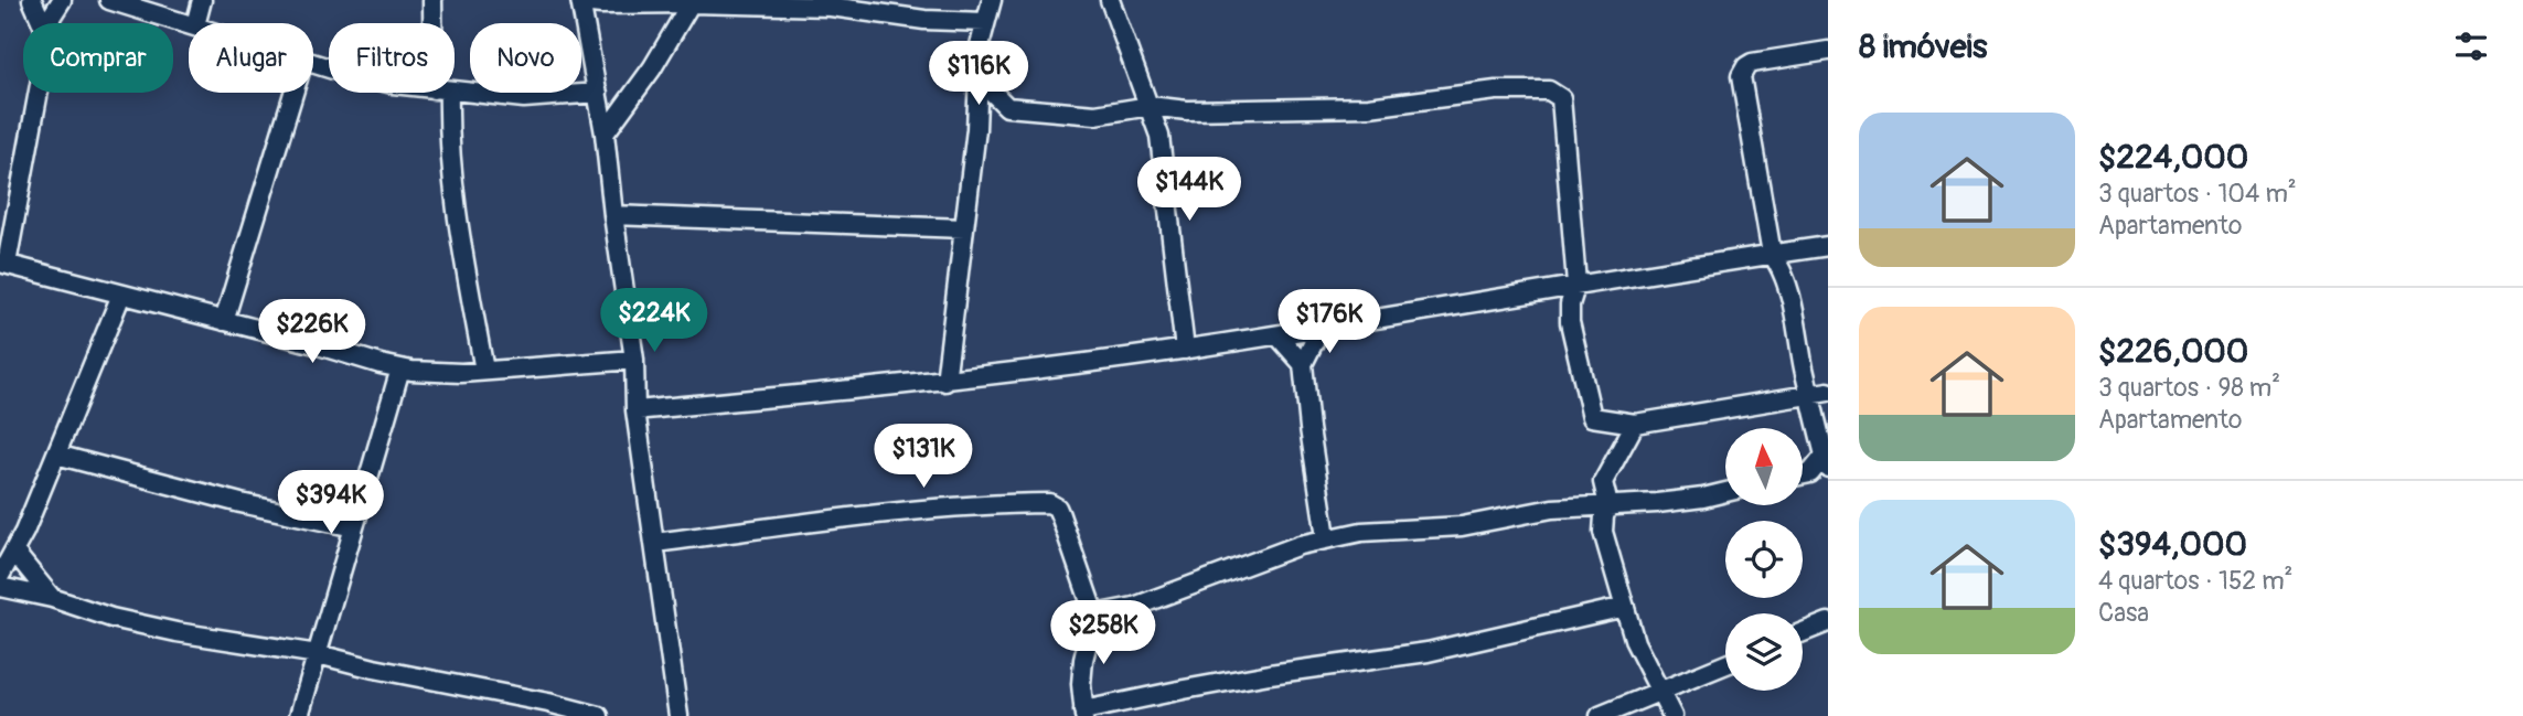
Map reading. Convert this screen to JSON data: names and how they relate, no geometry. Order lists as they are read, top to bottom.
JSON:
{
  "north": "top",
  "page": {
    "heading": "8 imóveis",
    "chip": [
      "Comprar",
      "Alugar",
      "Filtros",
      "Novo"
    ],
    "price": [
      "$116K",
      "$144K",
      "$224K",
      "$176K",
      "$226K",
      "$131K",
      "$394K",
      "$258K"
    ],
    "list": [
      {
        "name": "$224,000",
        "note": "3 quartos · 104 m² · Apartamento"
      },
      {
        "name": "$226,000",
        "note": "3 quartos · 98 m² · Apartamento"
      },
      {
        "name": "$394,000",
        "note": "4 quartos · 152 m² · Casa"
      }
    ]
  }
}
